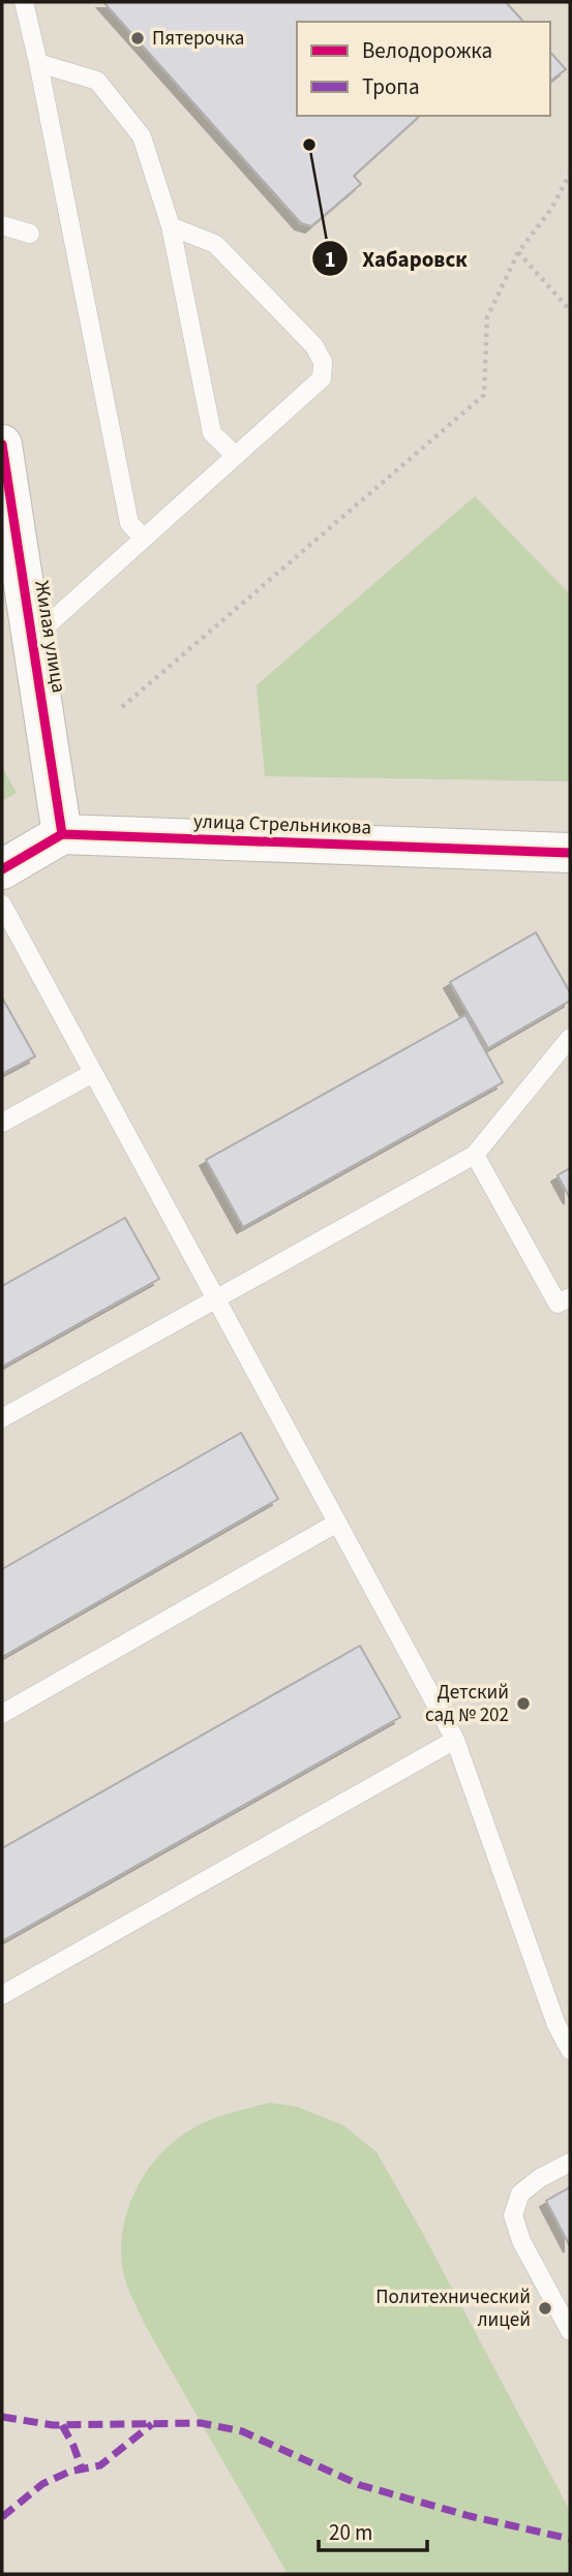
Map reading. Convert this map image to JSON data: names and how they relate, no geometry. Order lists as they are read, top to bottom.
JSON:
{
  "streets": {
    "street": ["Жилая улица", "улица Стрельникова"]
  },
  "crossings": [
    ["Жилая улица", "улица Стрельникова"]
  ],
  "places": [
    "Пятерочка",
    "Хабаровск",
    "Детский сад № 202",
    "Политехнический лицей"
  ],
  "legend": ["Велодорожка", "Тропа"],
  "scale_bar": "20 m"
}
